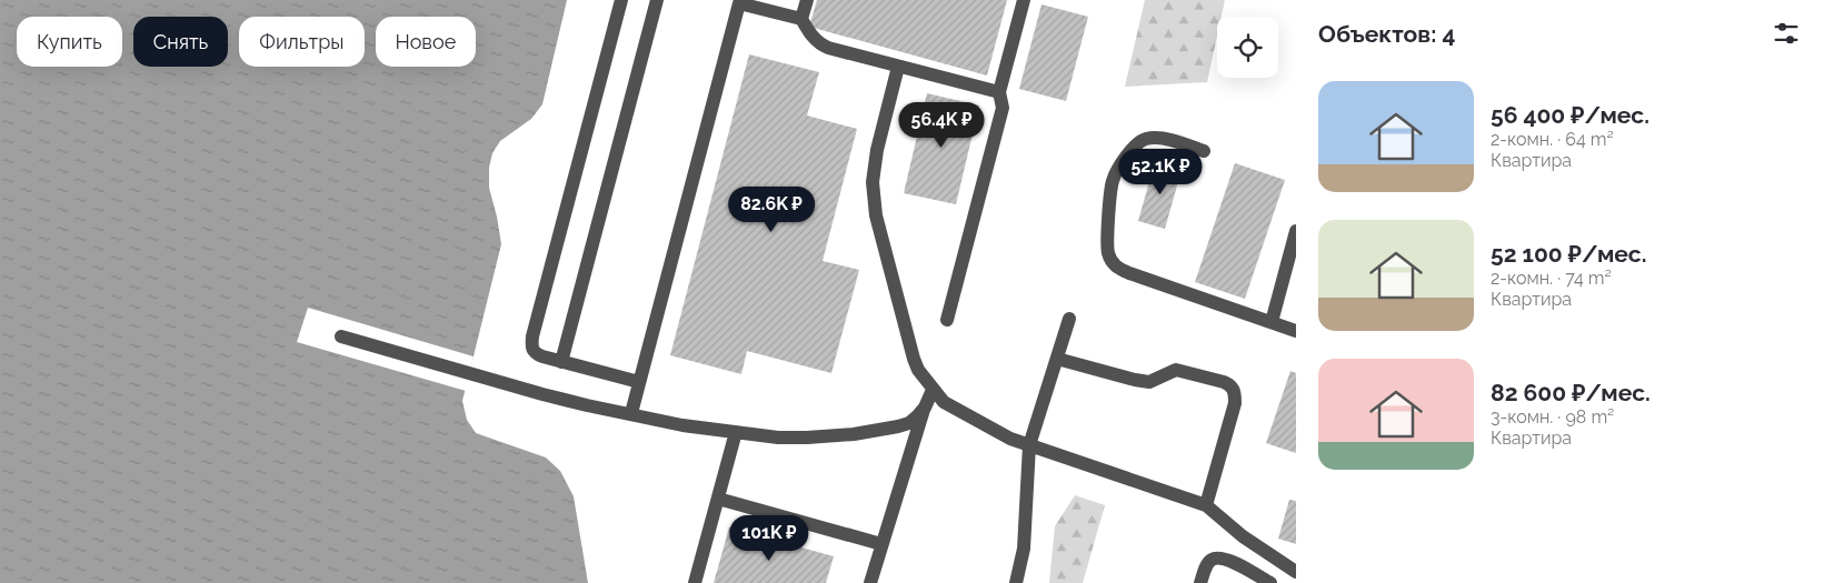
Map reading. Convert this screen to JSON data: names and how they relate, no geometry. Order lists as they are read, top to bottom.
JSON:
{
  "page": {
    "heading": "Объектов: 4",
    "chip": [
      "Купить",
      "Снять",
      "Фильтры",
      "Новое"
    ],
    "list": [
      {
        "name": "56 400 ₽/мес.",
        "note": "2-комн. · 64 m² · Квартира"
      },
      {
        "name": "52 100 ₽/мес.",
        "note": "2-комн. · 74 m² · Квартира"
      },
      {
        "name": "82 600 ₽/мес.",
        "note": "3-комн. · 98 m² · Квартира"
      }
    ],
    "price": [
      "56.4K ₽",
      "52.1K ₽",
      "82.6K ₽",
      "101K ₽"
    ]
  }
}
